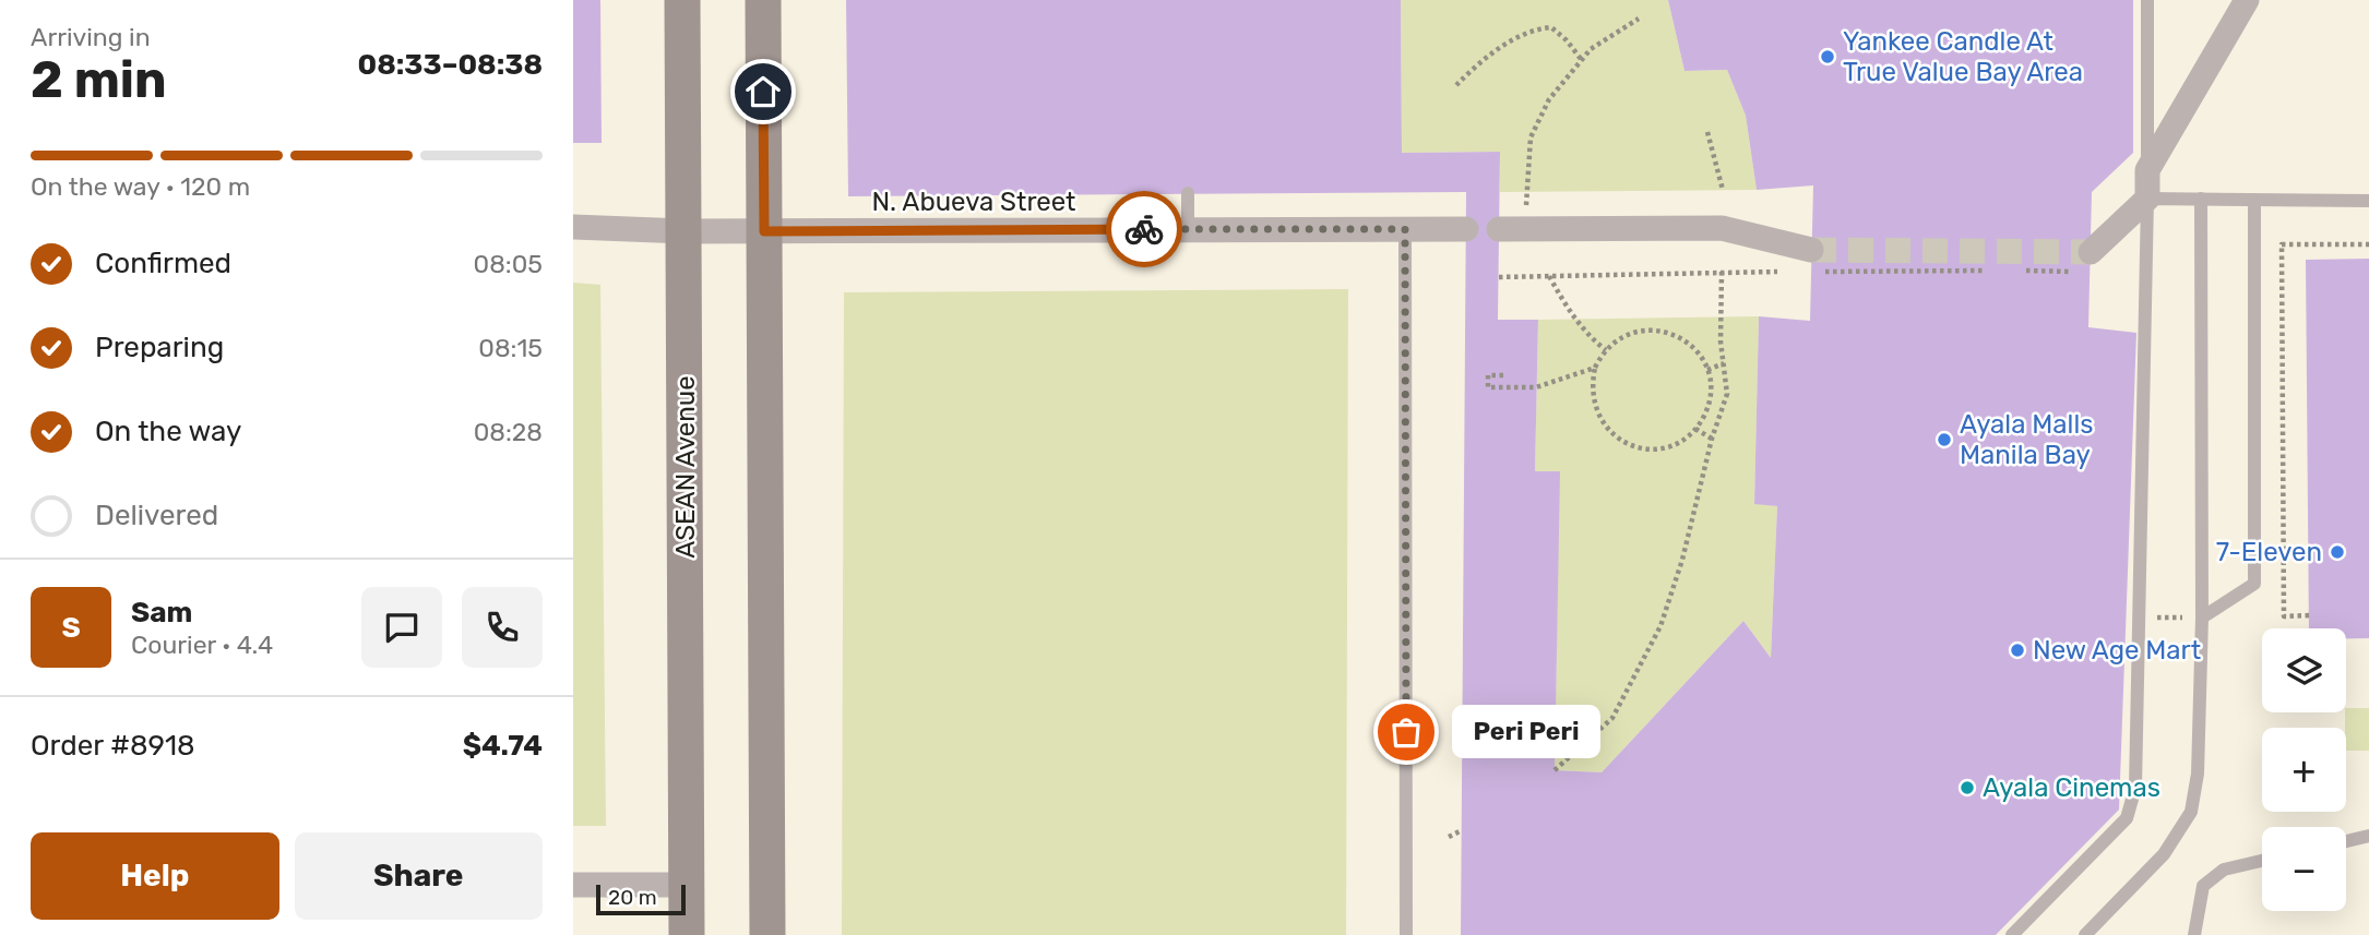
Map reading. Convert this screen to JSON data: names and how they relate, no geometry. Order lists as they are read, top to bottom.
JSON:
{
  "streets": {
    "street": ["N. Abueva Street", "ASEAN Avenue"]
  },
  "crossings": [
    ["N. Abueva Street", "ASEAN Avenue"]
  ],
  "places": [
    "Yankee Candle At True Value Bay Area",
    "Ayala Malls Manila Bay",
    "7-Eleven",
    "New Age Mart",
    "Peri Peri",
    "Ayala Cinemas"
  ],
  "scale_bar": "20 m",
  "page": {
    "heading": ["2 min", "Arriving in", "08:33–08:38"],
    "panel": [
      "Sam",
      "Courier · 4.4",
      "Order #8918",
      "$4.74"
    ],
    "bar": "On the way · 120 m",
    "list": [
      ["Confirmed", "08:05"],
      ["Preparing", "08:15"],
      ["On the way", "08:28"],
      "Delivered"
    ],
    "round": "S",
    "map_buttons": ["+", "−"],
    "bubble": "Peri Peri",
    "buttons": ["Help", "Share"],
    "scale": "20 m"
  }
}
